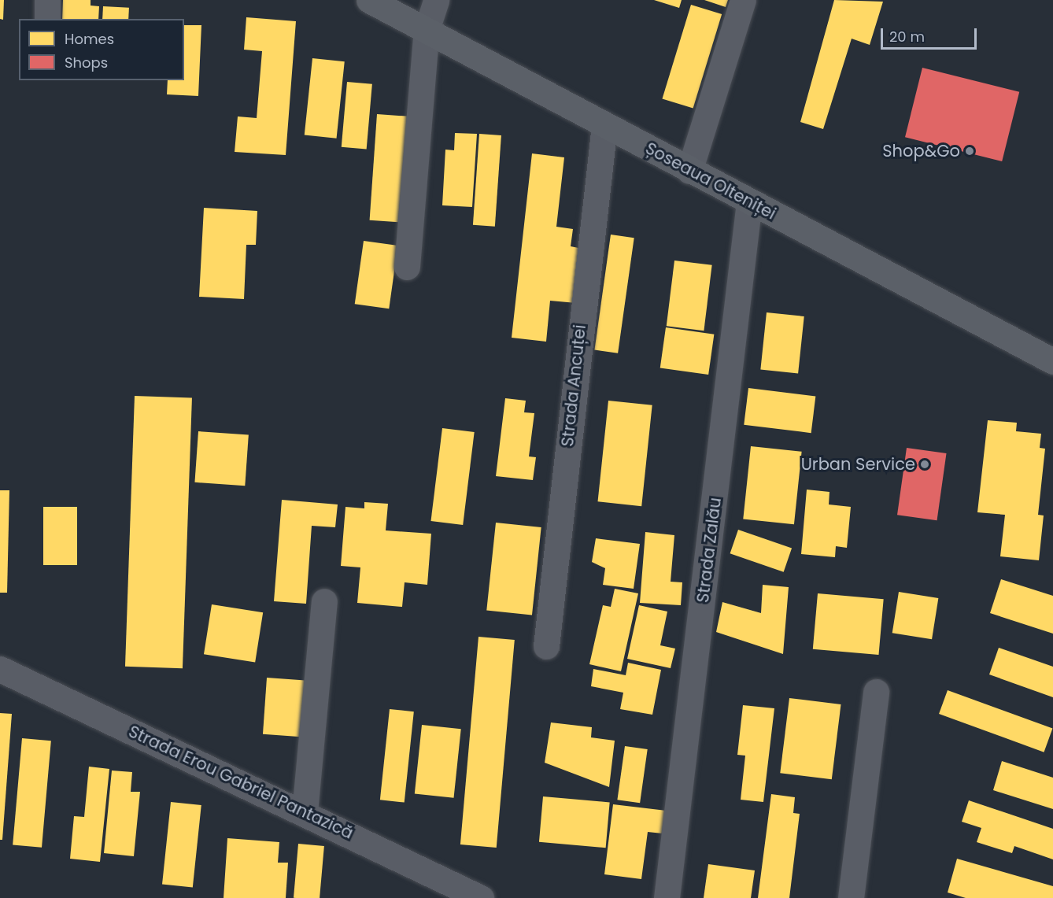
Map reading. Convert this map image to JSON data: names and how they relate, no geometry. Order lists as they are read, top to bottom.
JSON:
{
  "streets": {
    "main road": ["Șoseaua Olteniței"],
    "street": ["Strada Ancuței", "Strada Zalău", "Strada Erou Gabriel Pantazică"]
  },
  "crossings": [
    ["Șoseaua Olteniței", "Strada Ancuței"],
    ["Șoseaua Olteniței", "Strada Zalău"]
  ],
  "places": ["Shop&Go", "Urban Service"],
  "legend": ["Homes", "Shops"],
  "scale_bar": "20 m"
}
